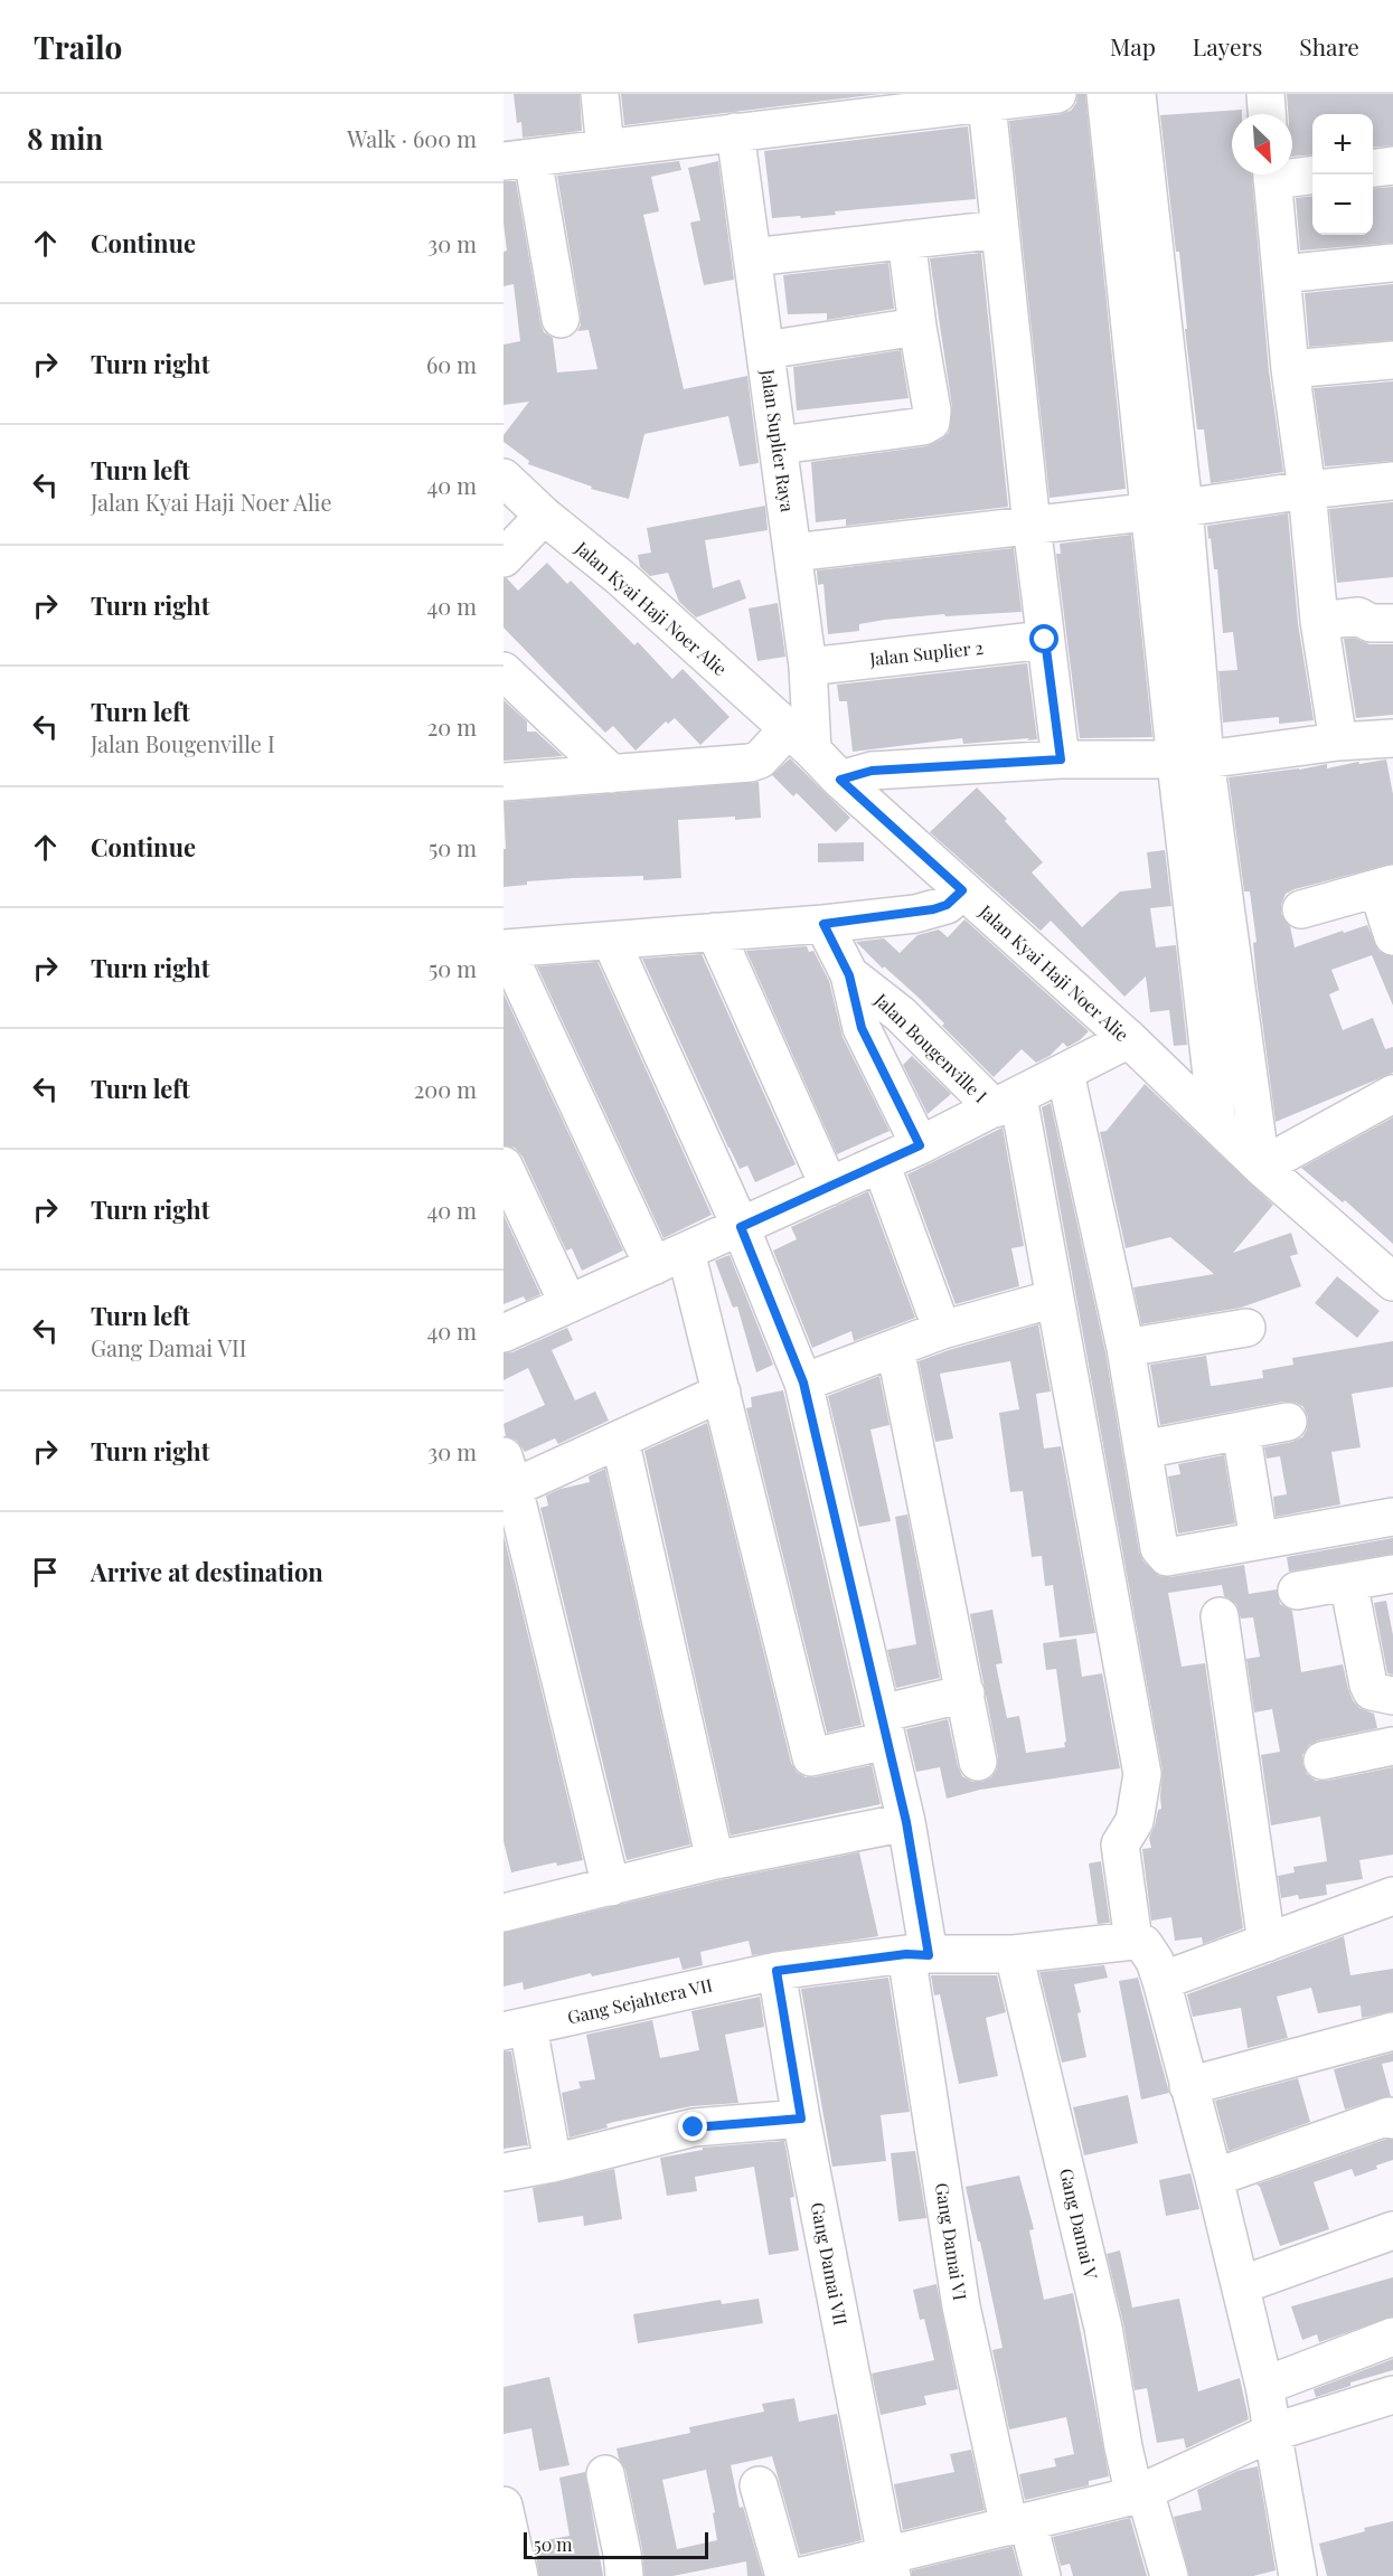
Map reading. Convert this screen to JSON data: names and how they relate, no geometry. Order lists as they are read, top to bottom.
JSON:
{
  "streets": {
    "street": [
      "Jalan Suplier Raya",
      "Jalan Kyai Haji Noer Alie",
      "Jalan Suplier 2",
      "Jalan Bougenville I",
      "Gang Sejahtera VII",
      "Gang Damai V",
      "Gang Damai VI",
      "Gang Damai VII"
    ]
  },
  "crossings": [
    ["Jalan Suplier Raya", "Jalan Kyai Haji Noer Alie"],
    ["Jalan Suplier Raya", "Jalan Suplier 2"],
    ["Gang Sejahtera VII", "Gang Damai V"],
    ["Gang Sejahtera VII", "Gang Damai VI"],
    ["Gang Sejahtera VII", "Gang Damai VII"]
  ],
  "scale_bar": "50 m",
  "north": "bottom right",
  "page": {
    "header": "Trailo",
    "nav": ["Map", "Layers", "Share"],
    "heading": ["8 min", "Walk · 600 m"],
    "map_buttons": ["+", "−"],
    "list": [
      ["Continue", "30 m"],
      ["Turn right", "60 m"],
      ["Turn left", "Jalan Kyai Haji Noer Alie", "40 m"],
      ["Turn right", "40 m"],
      ["Turn left", "Jalan Bougenville I", "20 m"],
      ["Continue", "50 m"],
      ["Turn right", "50 m"],
      ["Turn left", "200 m"],
      ["Turn right", "40 m"],
      ["Turn left", "Gang Damai VII", "40 m"],
      ["Turn right", "30 m"],
      "Arrive at destination"
    ],
    "scale": "50 m"
  }
}
